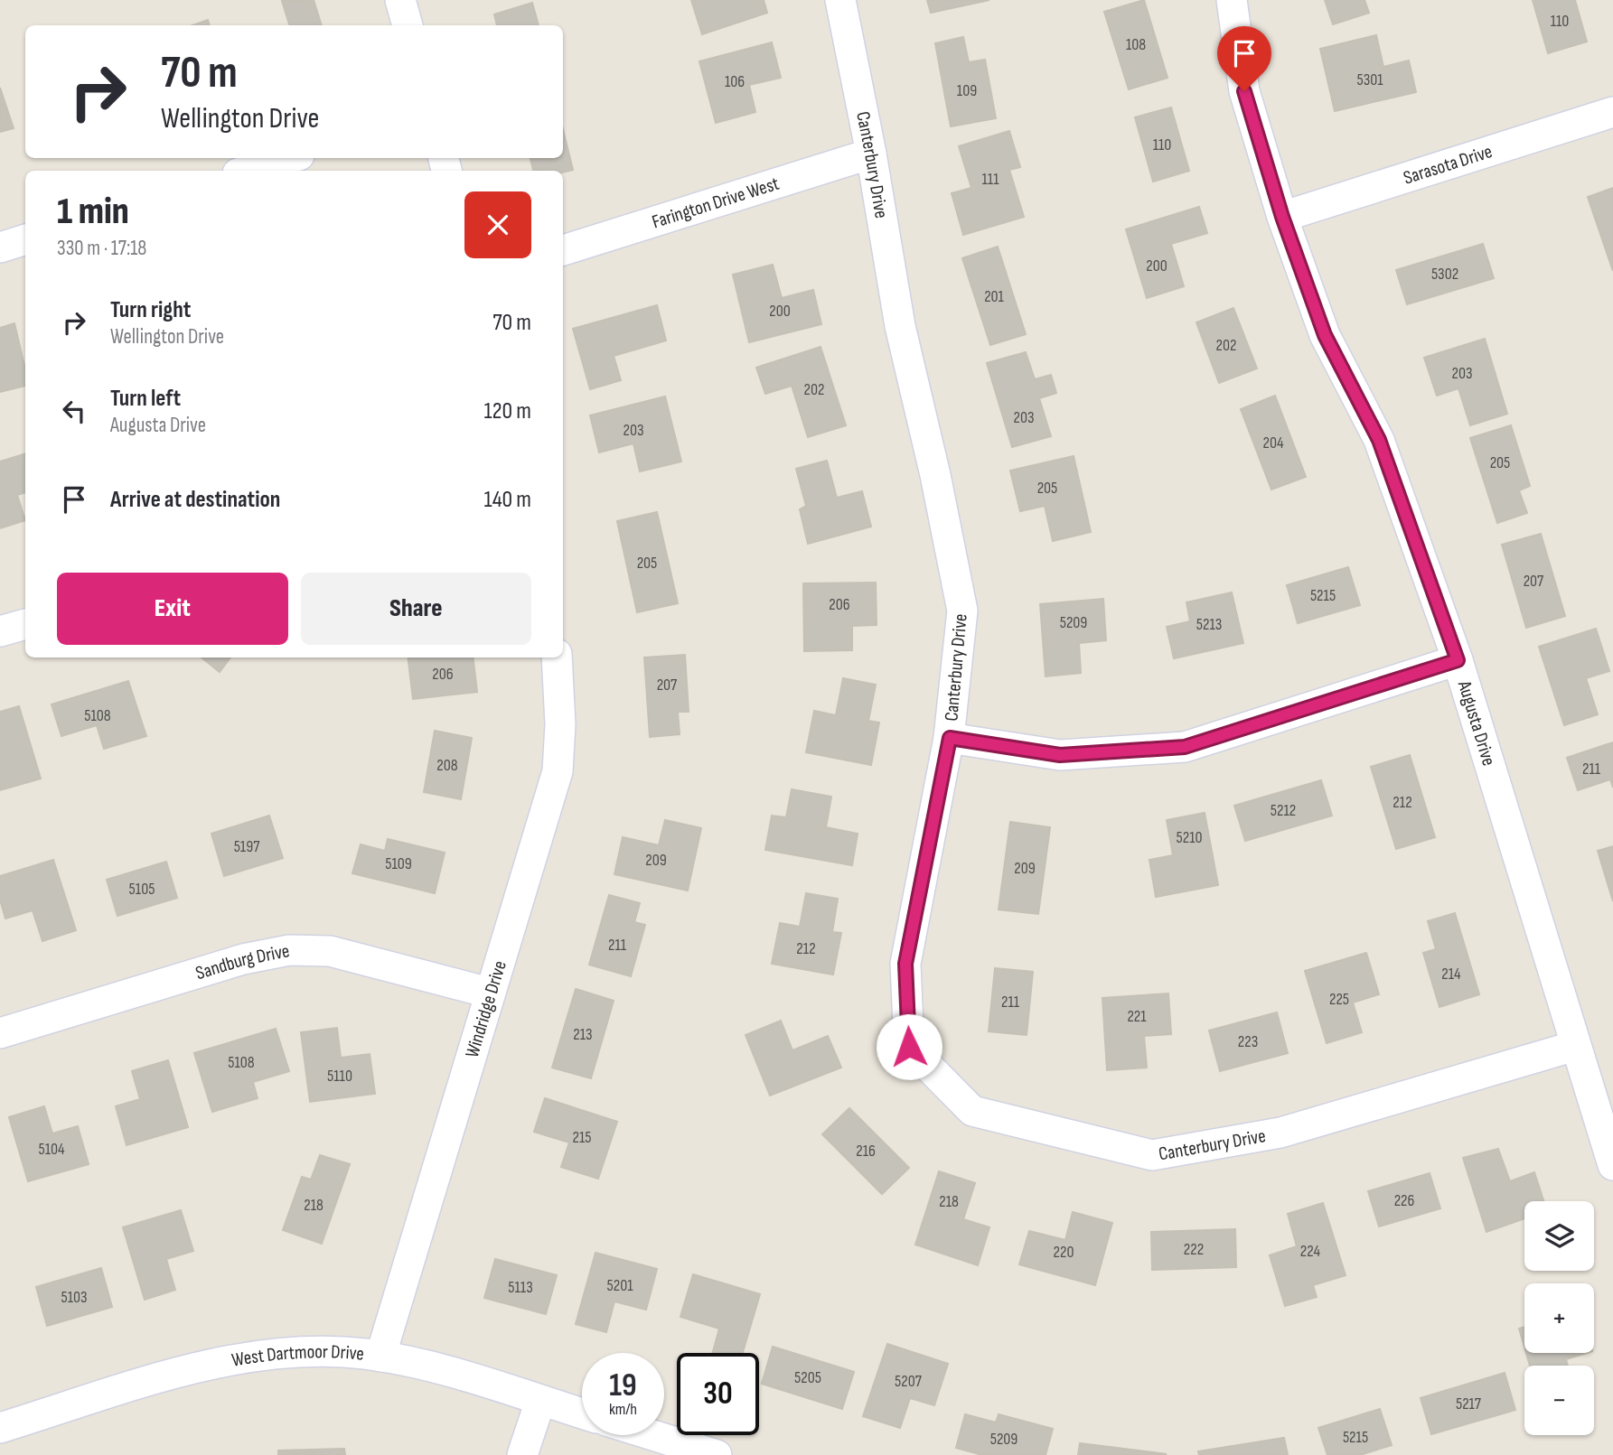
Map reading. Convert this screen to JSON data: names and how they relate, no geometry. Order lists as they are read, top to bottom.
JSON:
{
  "streets": {
    "street": [
      "Canterbury Drive",
      "Sarasota Drive",
      "Farington Drive West",
      "Augusta Drive",
      "Sandburg Drive",
      "Windridge Drive",
      "West Dartmoor Drive"
    ]
  },
  "crossings": [
    ["Canterbury Drive", "Farington Drive West"],
    ["Canterbury Drive", "Augusta Drive"],
    ["Sarasota Drive", "Augusta Drive"],
    ["Sandburg Drive", "Windridge Drive"],
    ["Windridge Drive", "West Dartmoor Drive"]
  ],
  "house_numbers": [
    "110",
    "108",
    "5301",
    "106",
    "109",
    "110",
    "111",
    "200",
    "5302",
    "201",
    "200",
    "202",
    "203",
    "202",
    "203",
    "203",
    "204",
    "205",
    "205",
    "205",
    "207",
    "5215",
    "206",
    "5209",
    "5213",
    "206",
    "207",
    "5108",
    "208",
    "211",
    "212",
    "5212",
    "5210",
    "5197",
    "209",
    "5109",
    "209",
    "5105",
    "211",
    "212",
    "214",
    "225",
    "211",
    "221",
    "213",
    "223",
    "5108",
    "5110",
    "215",
    "5104",
    "216",
    "226",
    "218",
    "218",
    "222",
    "224",
    "220",
    "5201",
    "5113",
    "5103",
    "5205",
    "5207",
    "5217",
    "5215",
    "5209"
  ],
  "page": {
    "turn": ["70 m", "Wellington Drive"],
    "heading": ["1 min", "330 m · 17:18"],
    "list": [
      {
        "name": "Turn right",
        "note": "Wellington Drive",
        "value": "70 m"
      },
      {
        "name": "Turn left",
        "note": "Augusta Drive",
        "value": "120 m"
      },
      {
        "name": "Arrive at destination",
        "value": "140 m"
      }
    ],
    "buttons": ["Exit", "Share"],
    "map_buttons": ["+", "−"],
    "speed": "19 km/h",
    "limit": "30"
  }
}
